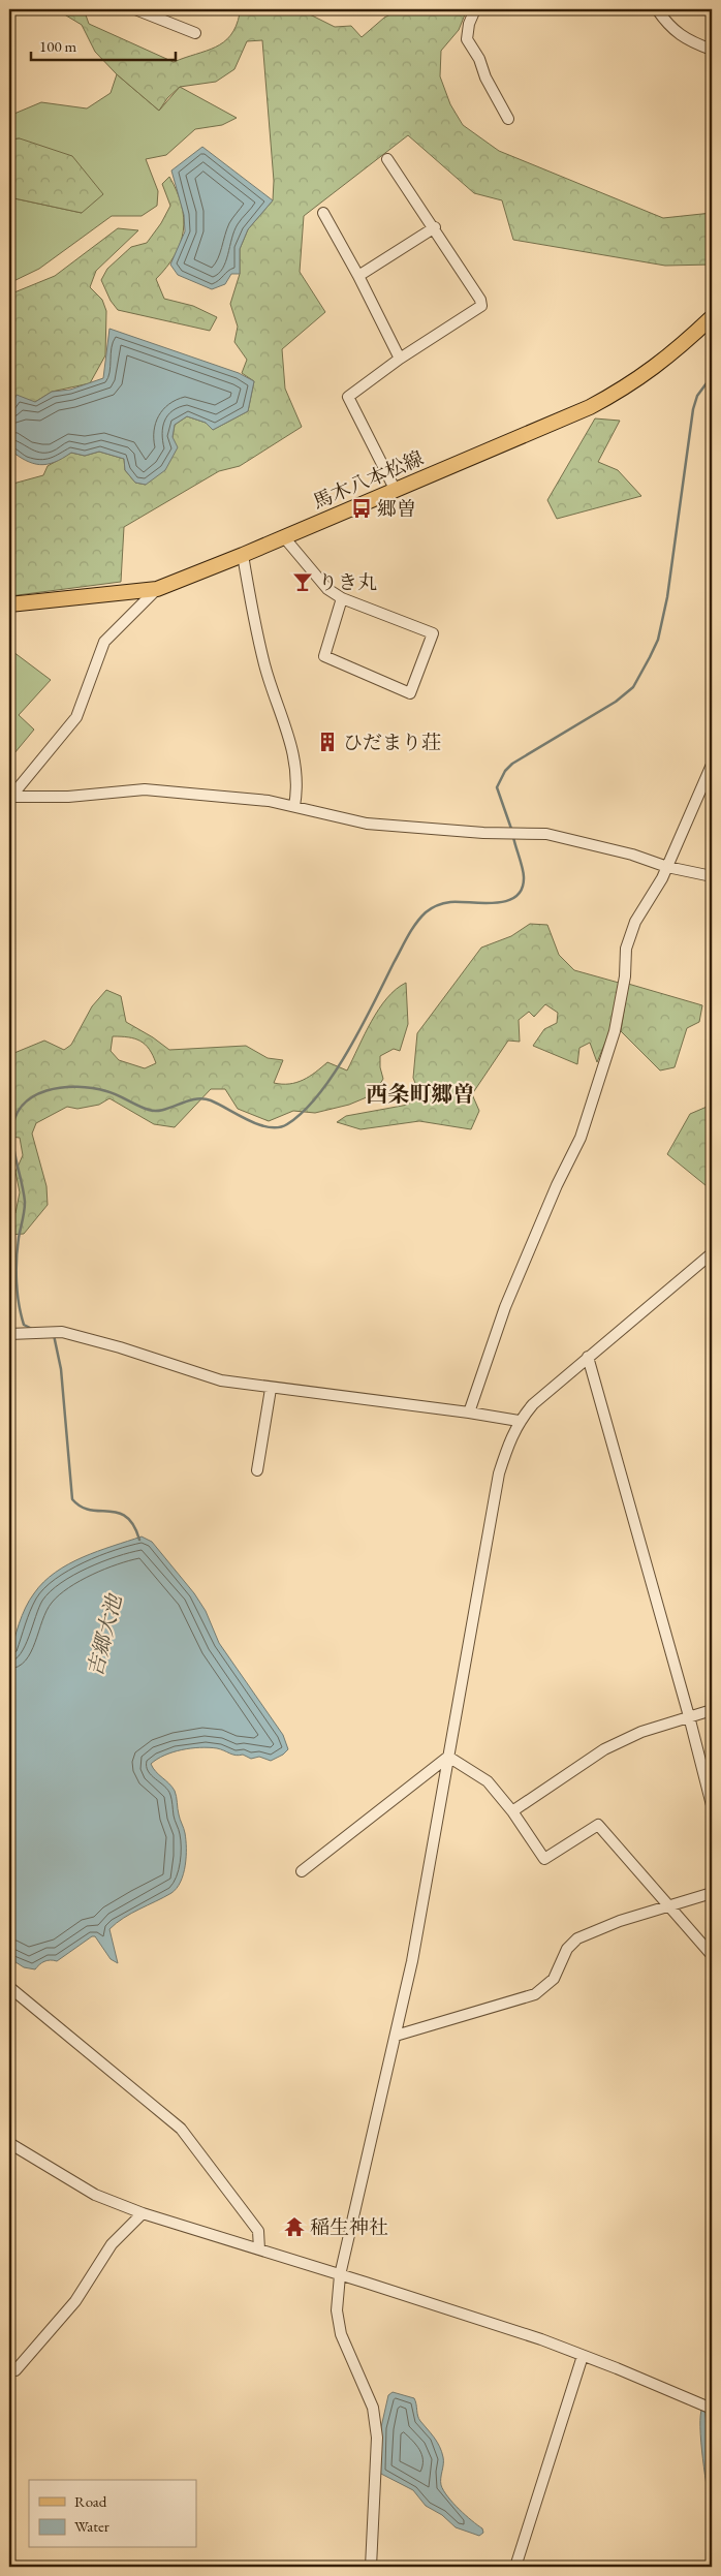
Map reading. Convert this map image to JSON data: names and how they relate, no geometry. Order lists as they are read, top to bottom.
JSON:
{
  "streets": {
    "main road": ["馬木八本松線"]
  },
  "districts": ["西条町郷曽"],
  "water": ["吉郷大池"],
  "places": {
    "bus stop": ["郷曽"],
    "bar": ["りき丸"],
    "building": ["ひだまり荘"],
    "temple": ["稲生神社"]
  },
  "legend": ["Road", "Water"],
  "scale_bar": "100 m"
}
